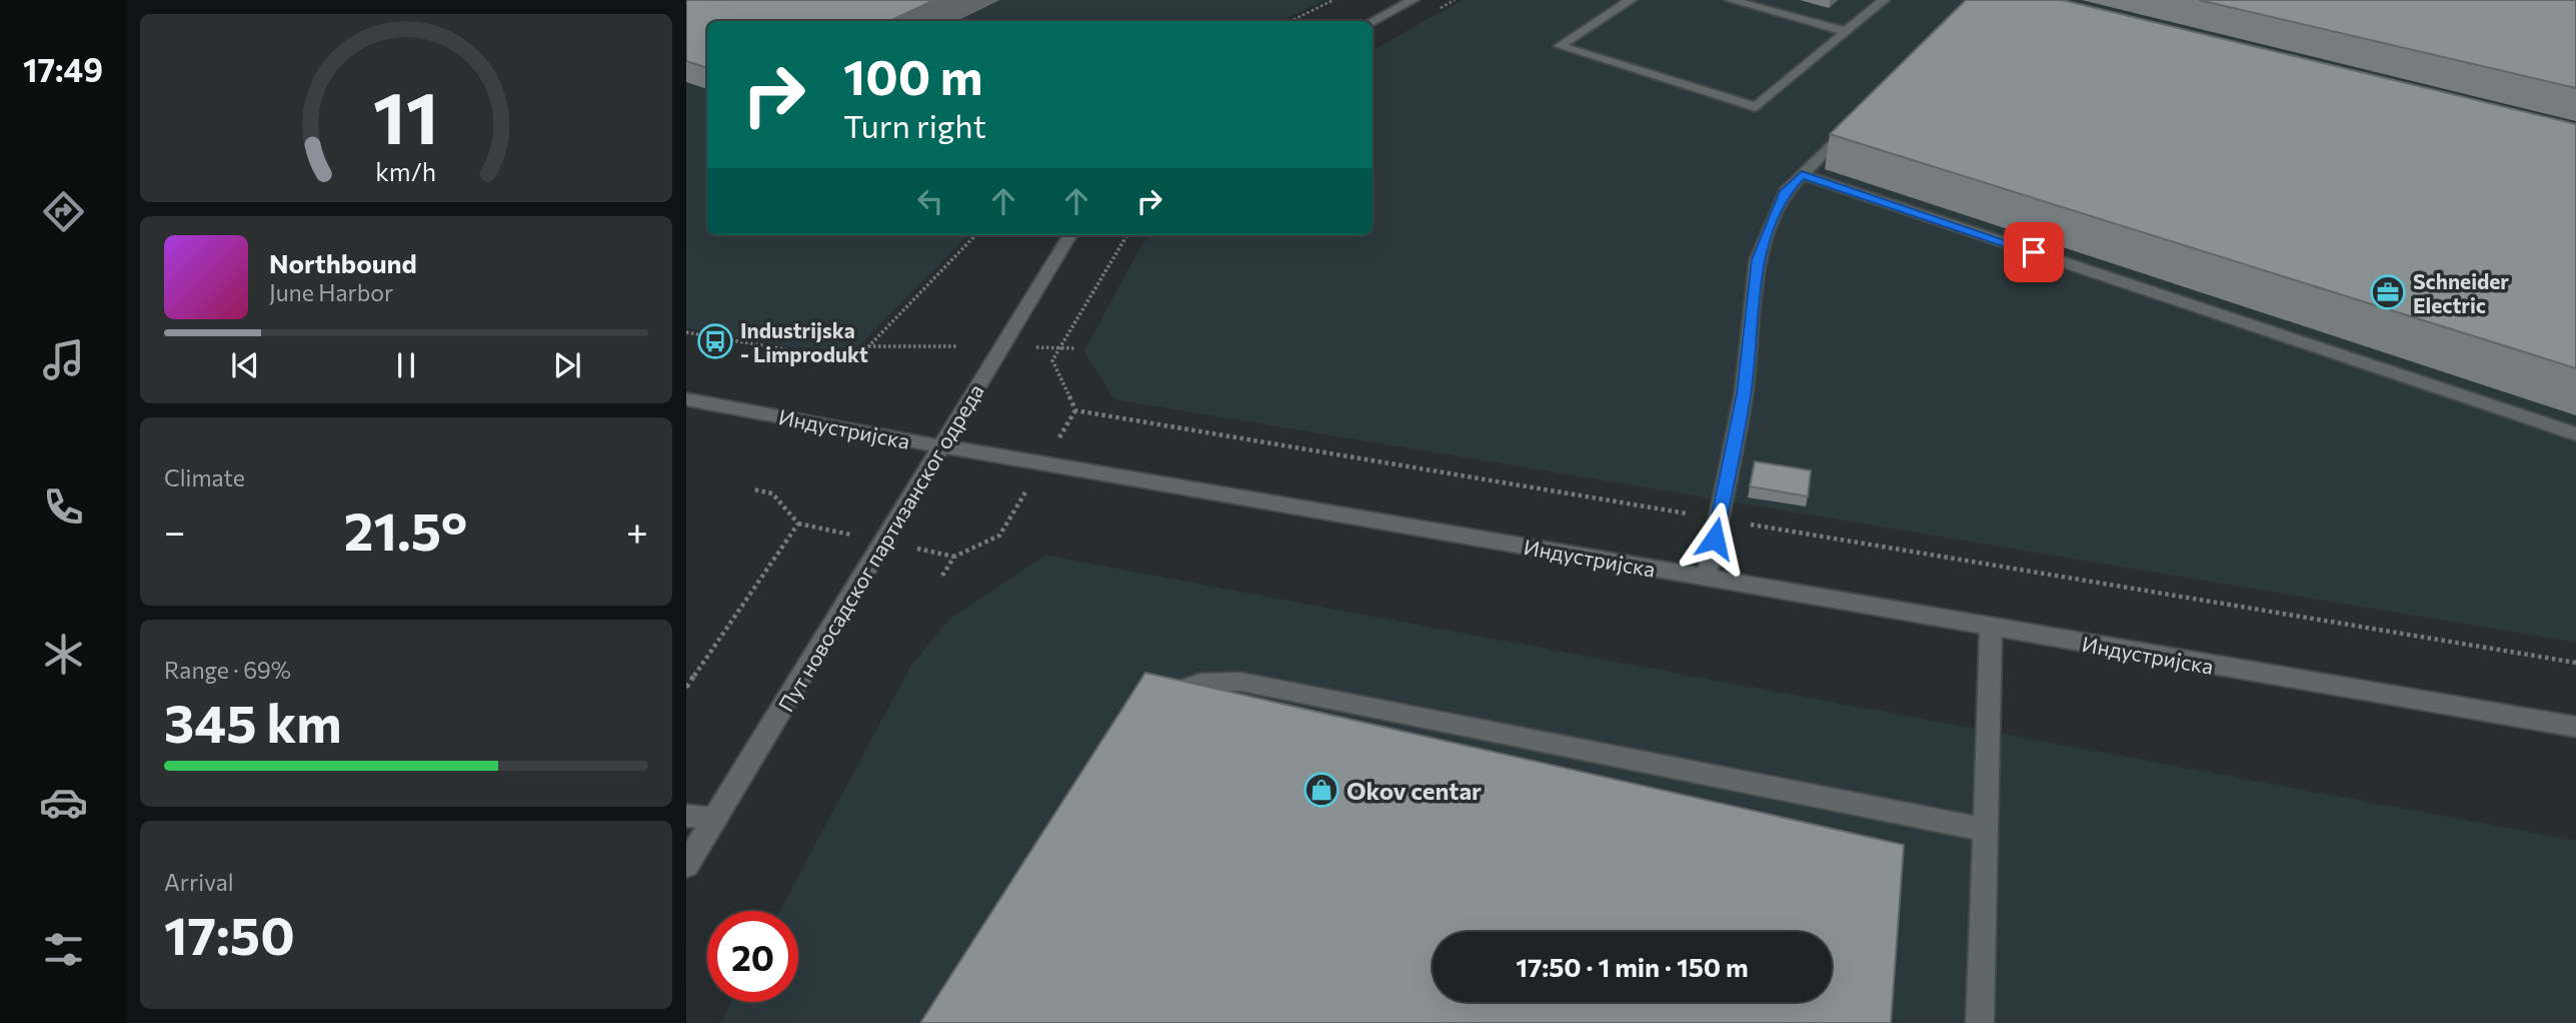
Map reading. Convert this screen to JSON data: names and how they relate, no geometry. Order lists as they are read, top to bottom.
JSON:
{
  "streets": {
    "street": ["Индустријска", "Пут новосадског партизанског одреда"]
  },
  "crossings": [
    ["Индустријска", "Пут новосадског партизанског одреда"]
  ],
  "places": {
    "office": ["Schneider Electric"],
    "bus stop": ["Industrijska - Limprodukt"],
    "shop": ["Okov centar"]
  },
  "page": {
    "tabs": "17:49",
    "turn": ["100 m", "Turn right"],
    "song": ["Northbound", "June Harbor"],
    "tile": [
      "Climate",
      ["Range · 69%", "345 km"],
      ["Arrival", "17:50"]
    ],
    "heat": ["−", "21.5°", "+"],
    "limit": "20",
    "trip": "17:50 · 1 min · 150 m",
    "gauge": ["11", "km/h"]
  }
}
